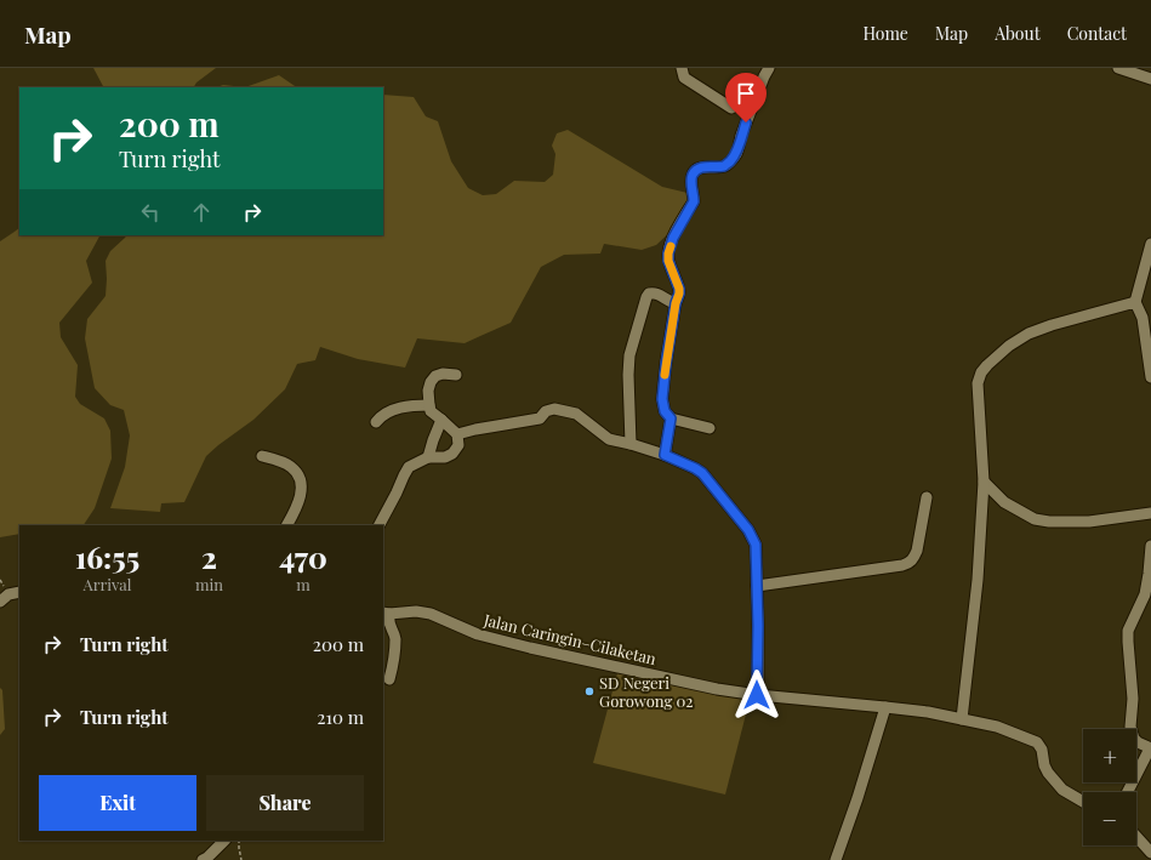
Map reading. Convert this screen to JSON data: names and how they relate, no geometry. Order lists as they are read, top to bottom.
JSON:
{
  "streets": {
    "street": ["Jalan Caringin–Cilaketan"]
  },
  "places": ["SD Negeri Gorowong 02"],
  "page": {
    "header": "Map",
    "nav": [
      "Home",
      "Map",
      "About",
      "Contact"
    ],
    "turn": ["200 m", "Turn right"],
    "eta": [
      "16:55",
      "Arrival",
      "2",
      "min",
      "470",
      "m"
    ],
    "list": [
      {
        "name": "Turn right",
        "value": "200 m"
      },
      {
        "name": "Turn right",
        "value": "210 m"
      }
    ],
    "map_buttons": ["+", "−"],
    "buttons": ["Exit", "Share"]
  }
}
